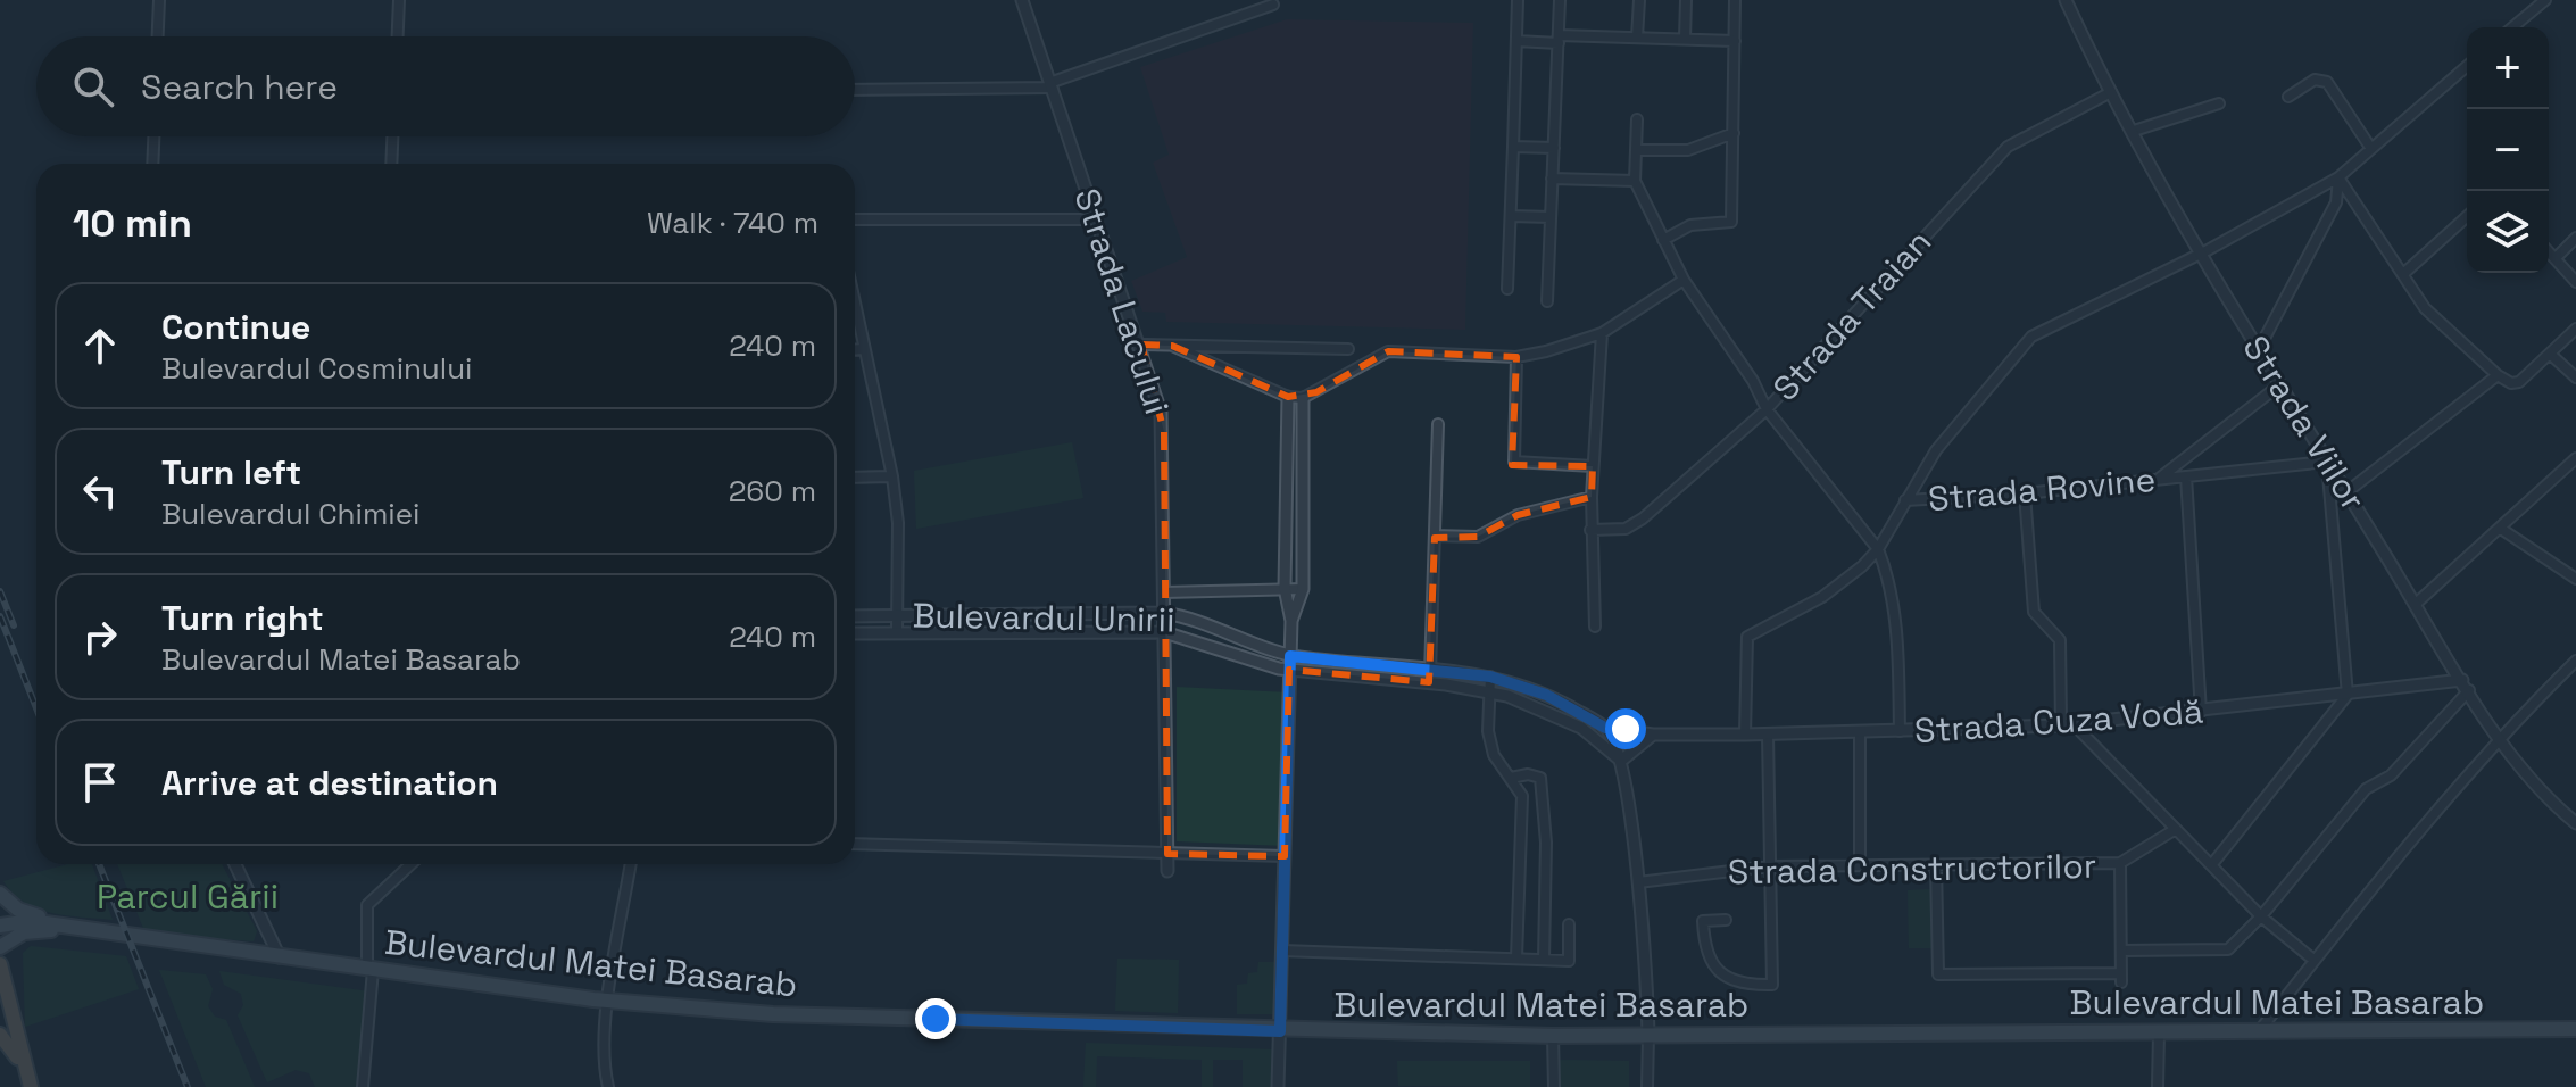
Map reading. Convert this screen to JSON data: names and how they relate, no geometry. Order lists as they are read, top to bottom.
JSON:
{
  "streets": {
    "main road": ["Bulevardul Matei Basarab"],
    "street": [
      "Strada Lacului",
      "Strada Traian",
      "Strada Viilor",
      "Strada Rovine",
      "Bulevardul Unirii",
      "Strada Cuza Vodă",
      "Strada Constructorilor"
    ]
  },
  "crossings": [
    ["Strada Lacului", "Bulevardul Unirii"],
    ["Strada Traian", "Strada Viilor"],
    ["Strada Viilor", "Strada Rovine"],
    ["Strada Viilor", "Strada Cuza Vodă"],
    ["Strada Rovine", "Strada Cuza Vodă"],
    ["Bulevardul Unirii", "Strada Cuza Vodă"]
  ],
  "parks": ["Parcul Gării"],
  "page": {
    "map_buttons": ["+", "−"],
    "search": "Search here",
    "heading": ["10 min", "Walk · 740 m"],
    "list": [
      ["Continue", "Bulevardul Cosminului", "240 m"],
      ["Turn left", "Bulevardul Chimiei", "260 m"],
      ["Turn right", "Bulevardul Matei Basarab", "240 m"],
      "Arrive at destination"
    ]
  }
}
